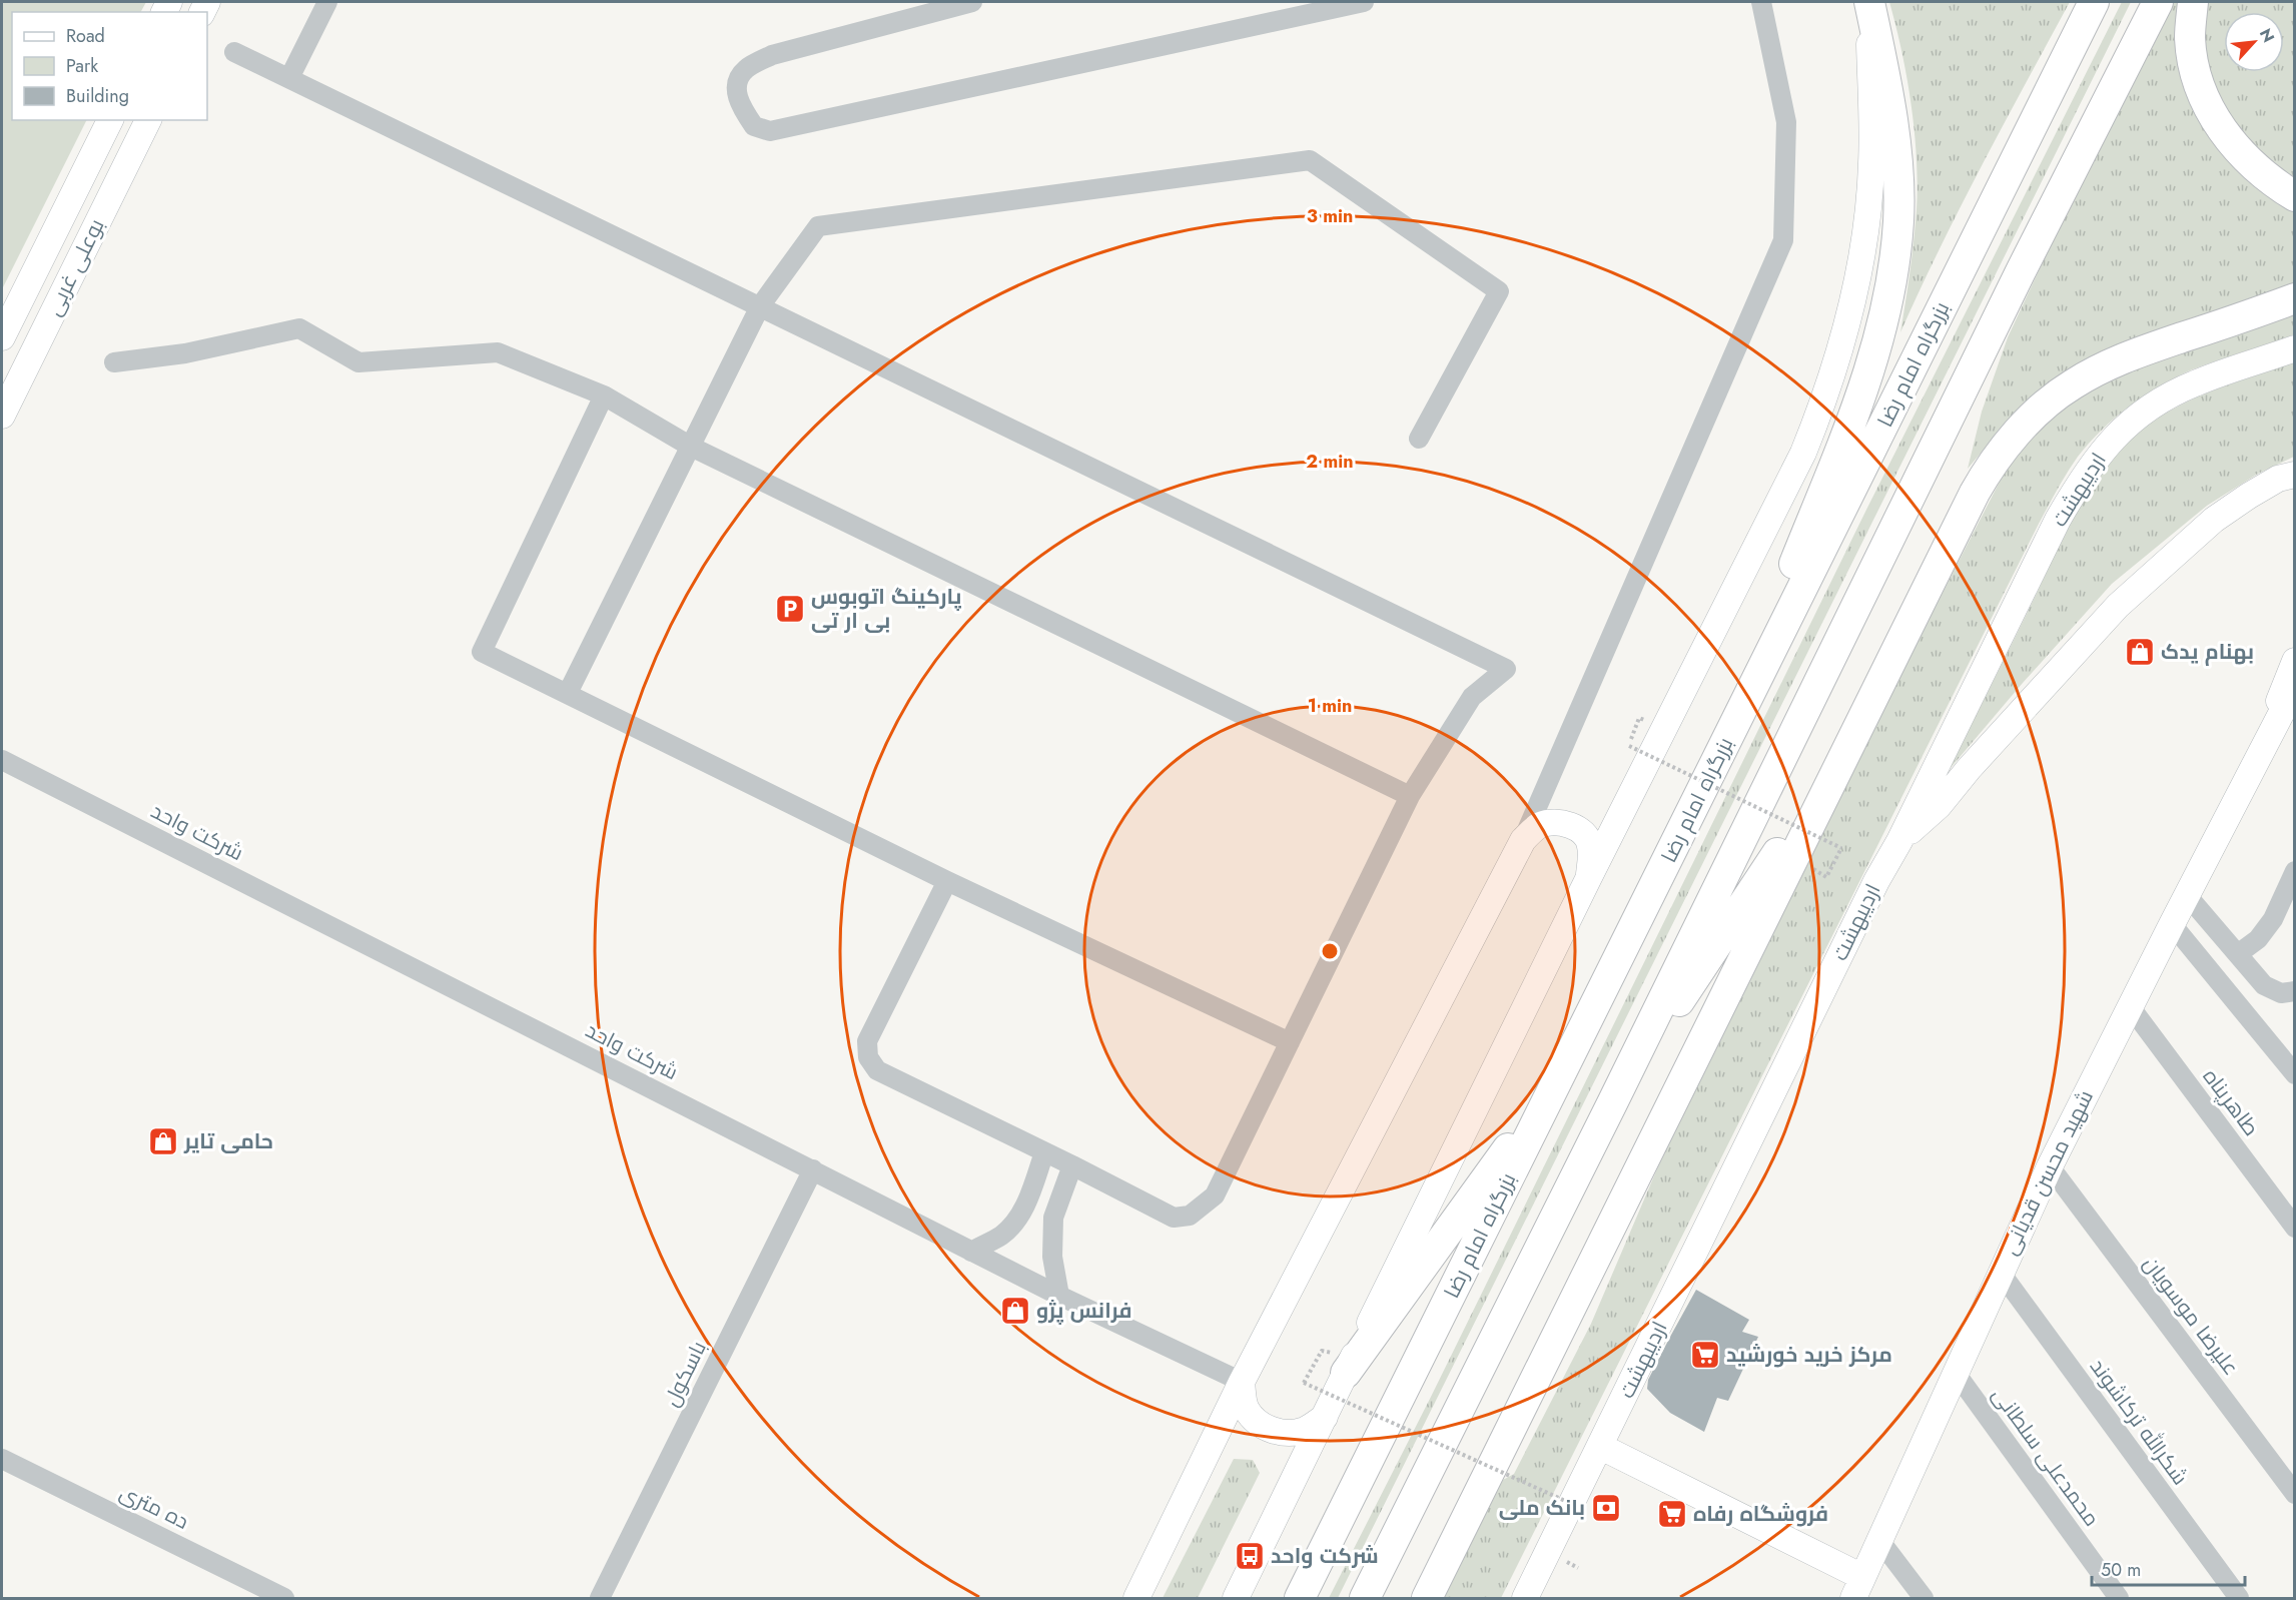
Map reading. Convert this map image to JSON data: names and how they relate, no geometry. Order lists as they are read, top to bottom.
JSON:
{
  "streets": {
    "highway": ["بزرگراه امام رضا"],
    "main road": ["بوعلی غربی", "اردیبهشت", "شهید محسن قدیانی"],
    "street": [
      "شرکت واحد",
      "طاهرپناه",
      "علیرضا موسویان",
      "باسکول",
      "شکرالله ترکاشوند",
      "محمدعلی سلطانی",
      "ده متری"
    ]
  },
  "crossings": [
    ["شرکت واحد", "باسکول"],
    ["طاهرپناه", "شهید محسن قدیانی"],
    ["شهید محسن قدیانی", "علیرضا موسویان"],
    ["شهید محسن قدیانی", "شکرالله ترکاشوند"],
    ["شهید محسن قدیانی", "محمدعلی سلطانی"]
  ],
  "places": {
    "parking": ["پارکینگ اتوبوس بی ار تی"],
    "shop": ["بهنام یدک", "حامی تایر", "فرانس پژو"],
    "supermarket": ["مرکز خرید خورشید", "فروشگاه رفاه"],
    "bank": ["بانک ملی"],
    "bus stop": ["شرکت واحد"]
  },
  "legend": ["Road", "Park", "Building"],
  "scale_bar": "50 m",
  "north": "top right",
  "rings": ["3 min", "2 min", "1 min"]
}
